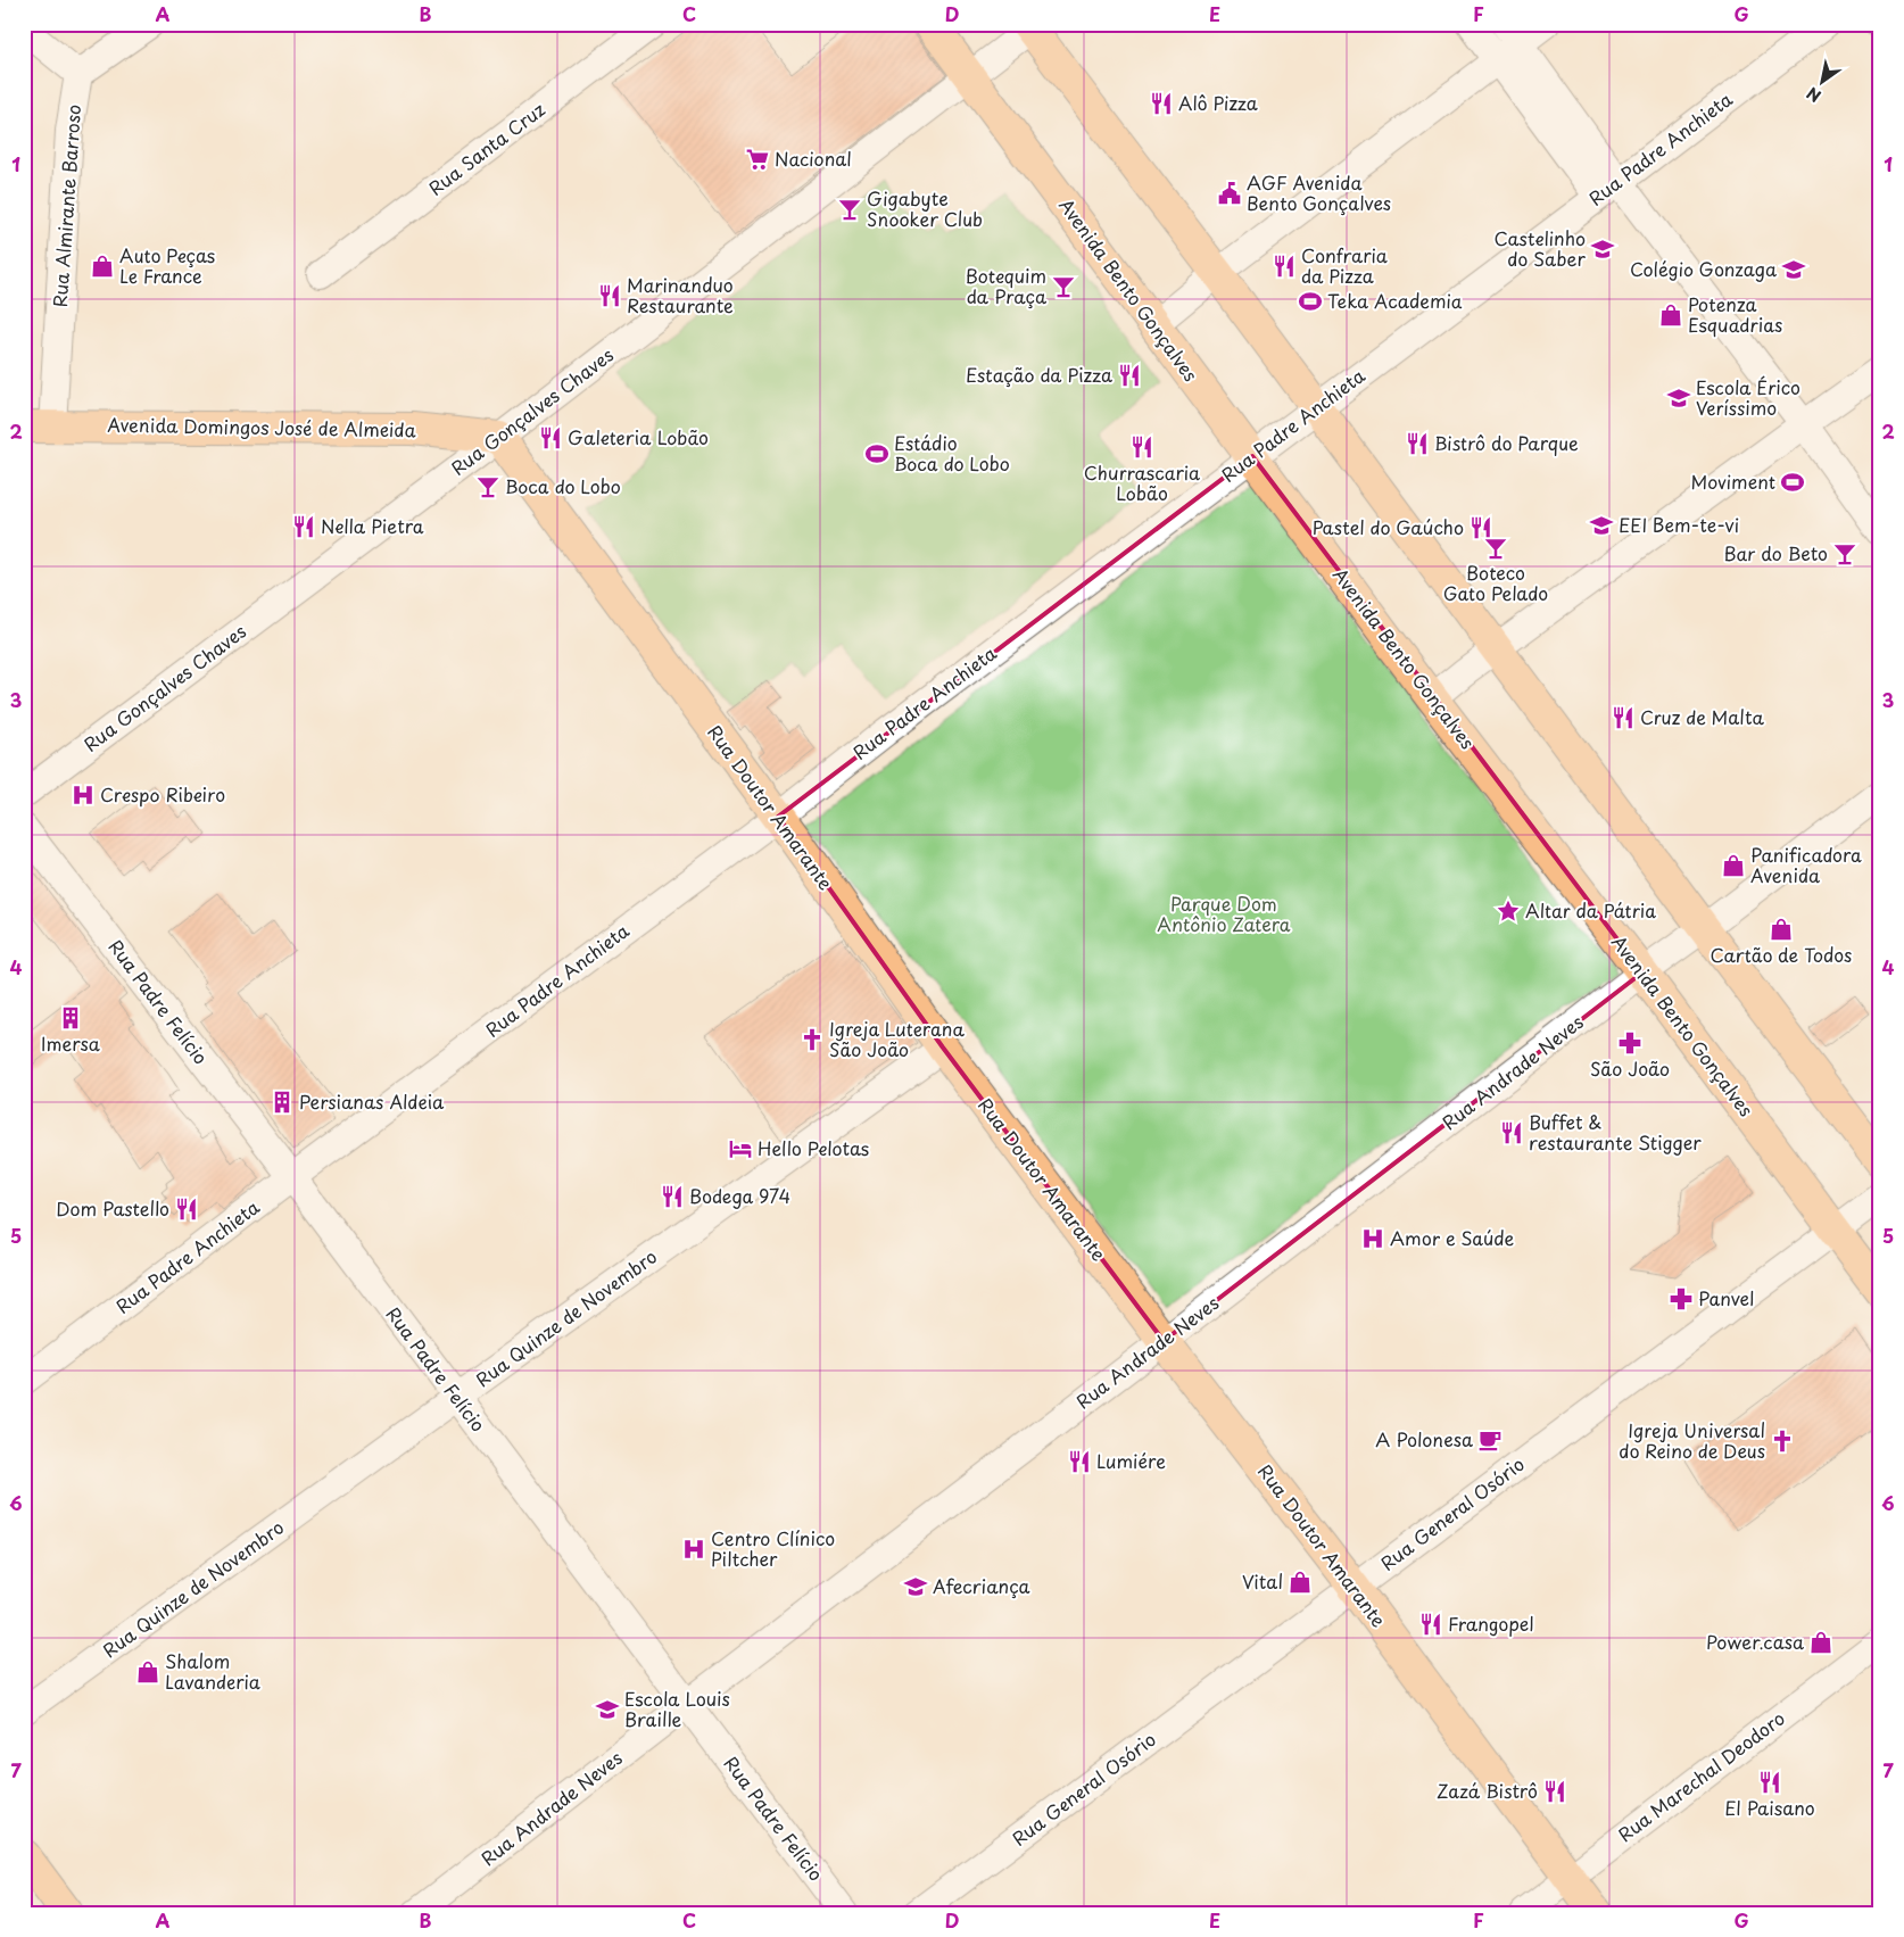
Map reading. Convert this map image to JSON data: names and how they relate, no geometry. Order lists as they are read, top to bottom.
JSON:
{
  "streets": {
    "main road": ["Avenida Bento Gonçalves", "Avenida Domingos José de Almeida", "Rua Doutor Amarante"],
    "street": [
      "Rua Santa Cruz",
      "Rua Padre Anchieta",
      "Rua Almirante Barroso",
      "Rua Gonçalves Chaves",
      "Rua Padre Felício",
      "Rua Andrade Neves",
      "Rua Quinze de Novembro",
      "Rua General Osório",
      "Rua Marechal Deodoro"
    ]
  },
  "crossings": [
    ["Rua Padre Anchieta", "Avenida Bento Gonçalves"],
    ["Rua Padre Anchieta", "Rua Doutor Amarante"],
    ["Rua Padre Anchieta", "Rua Padre Felício"],
    ["Rua Almirante Barroso", "Avenida Domingos José de Almeida"],
    ["Avenida Bento Gonçalves", "Rua Gonçalves Chaves"],
    ["Avenida Bento Gonçalves", "Rua Andrade Neves"],
    ["Avenida Bento Gonçalves", "Rua General Osório"],
    ["Rua Gonçalves Chaves", "Avenida Domingos José de Almeida"],
    ["Rua Gonçalves Chaves", "Rua Doutor Amarante"],
    ["Avenida Domingos José de Almeida", "Rua Doutor Amarante"],
    ["Rua Doutor Amarante", "Rua Andrade Neves"],
    ["Rua Doutor Amarante", "Rua Quinze de Novembro"],
    ["Rua Doutor Amarante", "Rua General Osório"],
    ["Rua Doutor Amarante", "Rua Marechal Deodoro"],
    ["Rua Padre Felício", "Rua Andrade Neves"],
    ["Rua Padre Felício", "Rua Quinze de Novembro"]
  ],
  "parks": ["Parque Dom Antônio Zatera"],
  "places": {
    "restaurant": [
      "Alô Pizza",
      "Confraria da Pizza",
      "Marinanduo Restaurante",
      "Estação da Pizza",
      "Galeteria Lobão",
      "Bistrô do Parque",
      "Churrascaria Lobão",
      "Nella Pietra",
      "Pastel do Gaúcho",
      "Cruz de Malta",
      "Buffet & restaurante Stigger",
      "Bodega 974",
      "Dom Pastello",
      "Lumiére",
      "Frangopel",
      "El Paisano",
      "Zazá Bistrô"
    ],
    "supermarket": ["Nacional"],
    "public building": ["AGF Avenida Bento Gonçalves"],
    "bar": [
      "Gigabyte Snooker Club",
      "Botequim da Praça",
      "Boca do Lobo",
      "Boteco Gato Pelado",
      "Bar do Beto"
    ],
    "school or university": [
      "Castelinho do Saber",
      "Colégio Gonzaga",
      "Escola Érico Veríssimo",
      "EEI Bem-te-vi",
      "Afecriança",
      "Escola Louis Braille"
    ],
    "shop": [
      "Auto Peças Le France",
      "Potenza Esquadrias",
      "Panificadora Avenida",
      "Cartão de Todos",
      "Vital",
      "Power.casa",
      "Shalom Lavanderia"
    ],
    "sports": ["Teka Academia", "Estádio Boca do Lobo", "Moviment"],
    "hospital": ["Crespo Ribeiro", "Amor e Saúde", "Centro Clínico Piltcher"],
    "place": ["Altar da Pátria"],
    "building": ["Imersa", "Persianas Aldeia"],
    "church": ["Igreja Luterana São João", "Igreja Universal do Reino de Deus"],
    "pharmacy": ["São João", "Panvel"],
    "hotel": ["Hello Pelotas"],
    "cafe": ["A Polonesa"]
  },
  "north": "bottom left",
  "grid": {
    "columns": [
      "A",
      "B",
      "C",
      "D",
      "E",
      "F",
      "G"
    ],
    "rows": [
      "1",
      "2",
      "3",
      "4",
      "5",
      "6",
      "7"
    ]
  }
}
